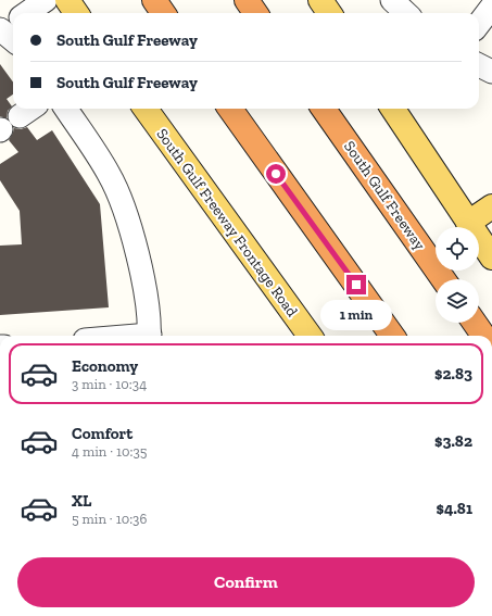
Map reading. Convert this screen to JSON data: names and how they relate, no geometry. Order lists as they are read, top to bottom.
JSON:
{
  "streets": {
    "highway": ["South Gulf Freeway"],
    "main road": ["South Gulf Freeway Frontage Road"]
  },
  "page": {
    "banner": ["South Gulf Freeway", "South Gulf Freeway"],
    "bubble": "1 min",
    "list": [
      {
        "name": "Economy",
        "note": "3 min · 10:34",
        "value": "$2.83"
      },
      {
        "name": "Comfort",
        "note": "4 min · 10:35",
        "value": "$3.82"
      },
      {
        "name": "XL",
        "note": "5 min · 10:36",
        "value": "$4.81"
      }
    ],
    "buttons": "Confirm"
  }
}
